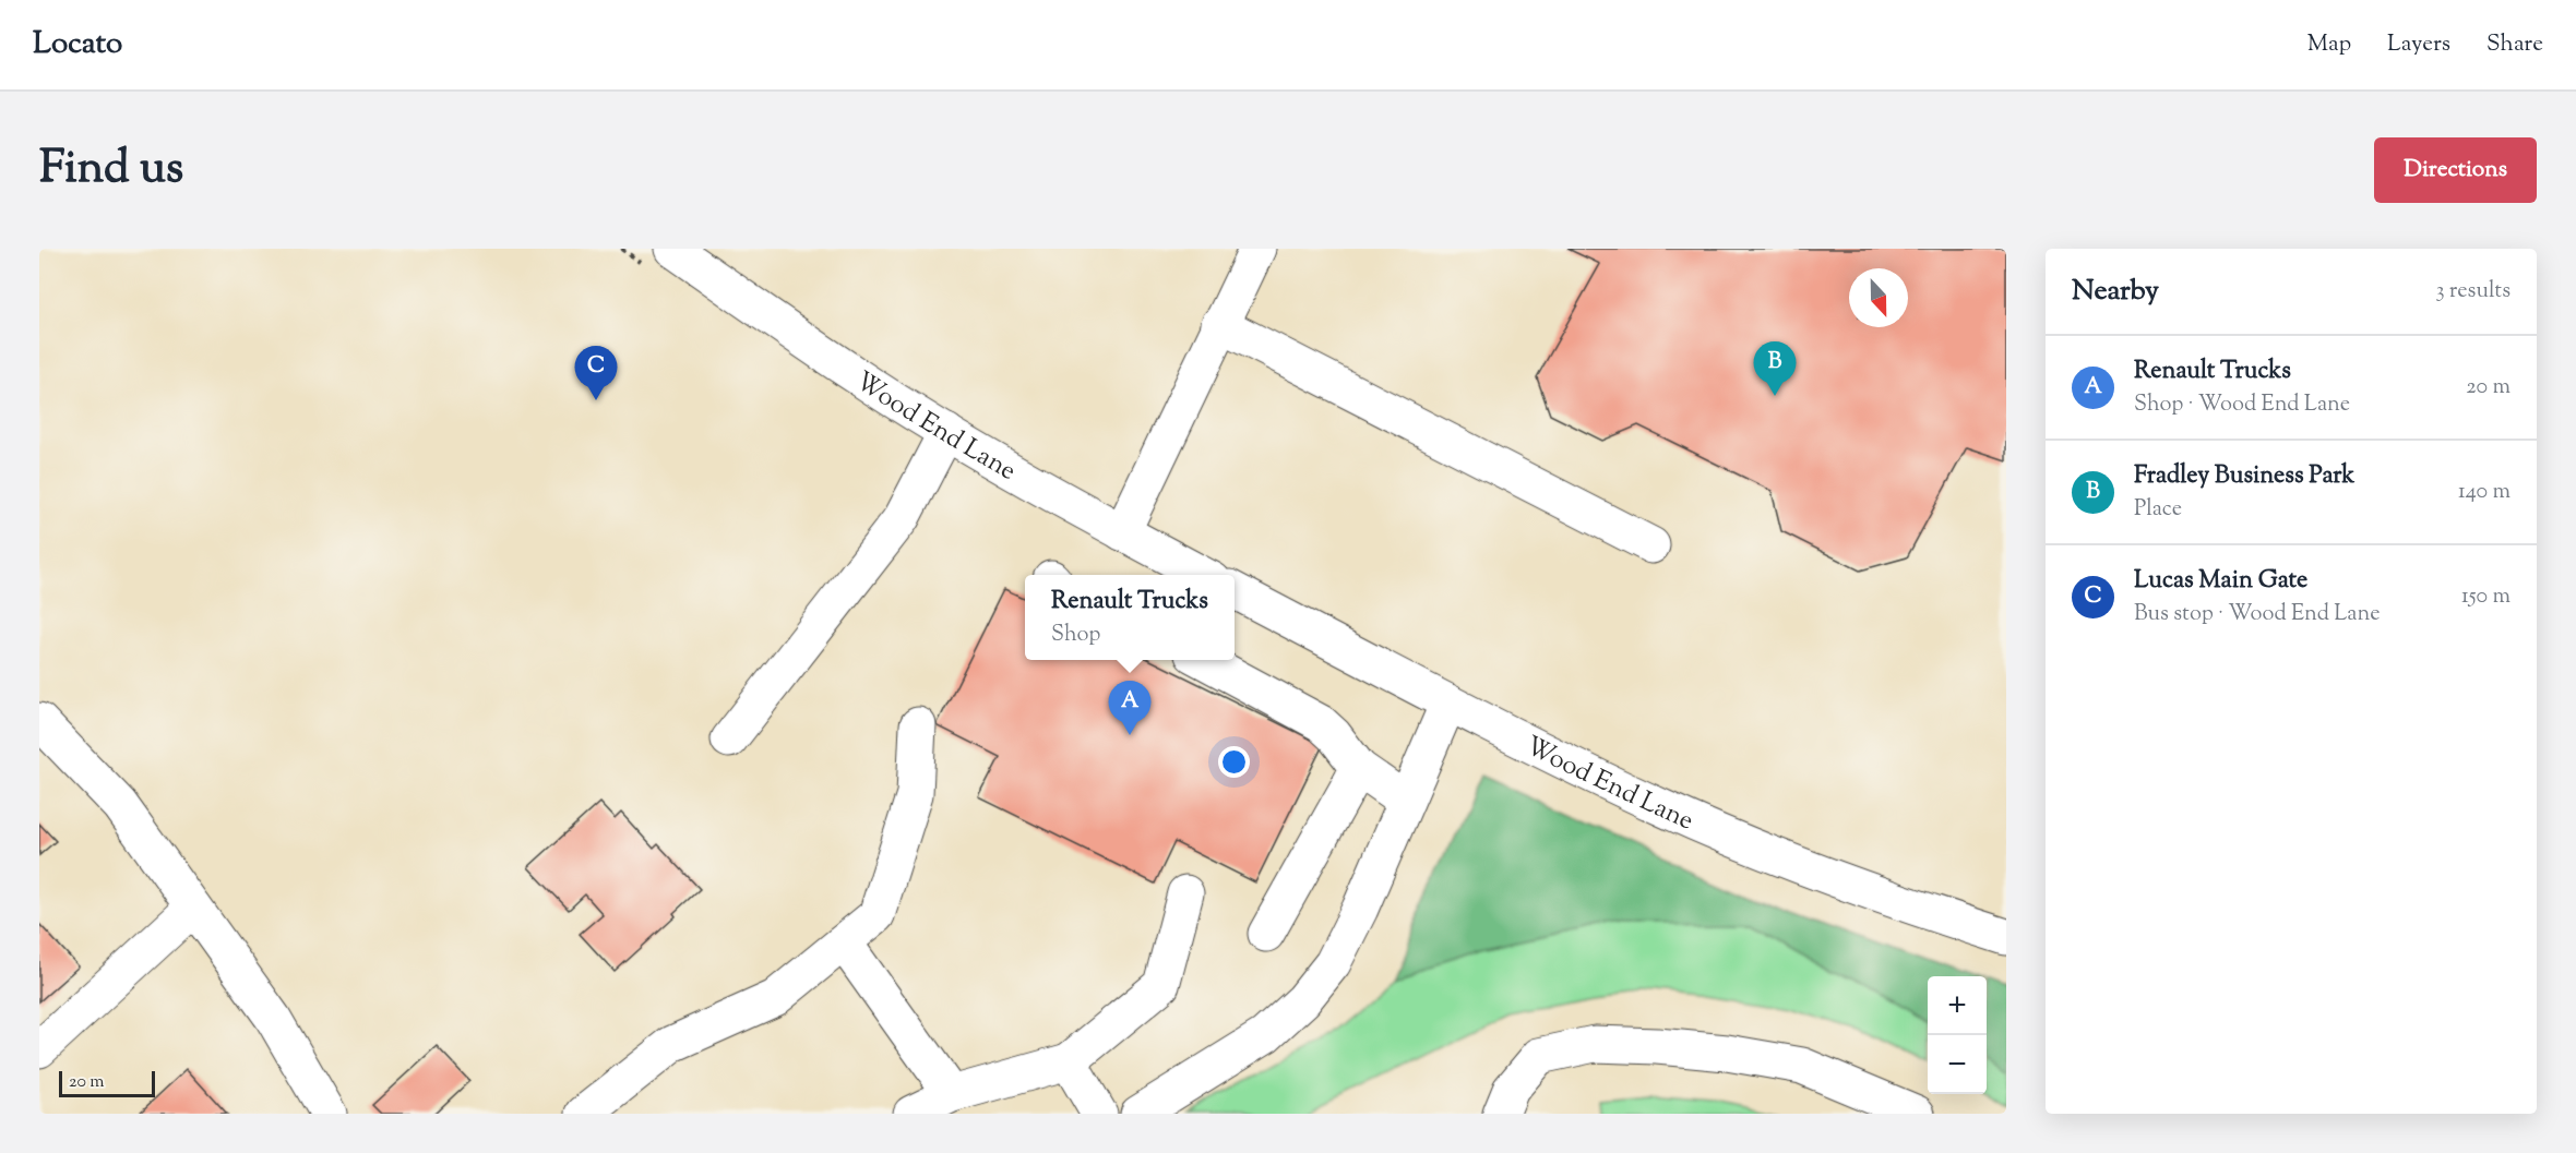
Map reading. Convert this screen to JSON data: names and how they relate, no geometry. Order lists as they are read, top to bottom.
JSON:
{
  "streets": {
    "street": ["Wood End Lane"]
  },
  "scale_bar": "20 m",
  "north": "bottom",
  "page": {
    "header": "Locato",
    "nav": ["Map", "Layers", "Share"],
    "title": "Find us",
    "buttons": "Directions",
    "heading": ["Nearby", "3 results"],
    "list": [
      {
        "mark": "A",
        "name": "Renault Trucks",
        "note": "Shop · Wood End Lane",
        "value": "20 m"
      },
      {
        "mark": "B",
        "name": "Fradley Business Park",
        "note": "Place",
        "value": "140 m"
      },
      {
        "mark": "C",
        "name": "Lucas Main Gate",
        "note": "Bus stop · Wood End Lane",
        "value": "150 m"
      }
    ],
    "pins": ["B", "C", "A"],
    "popup": ["Renault Trucks", "Shop"],
    "map_buttons": ["+", "−"],
    "scale": "20 m"
  }
}
